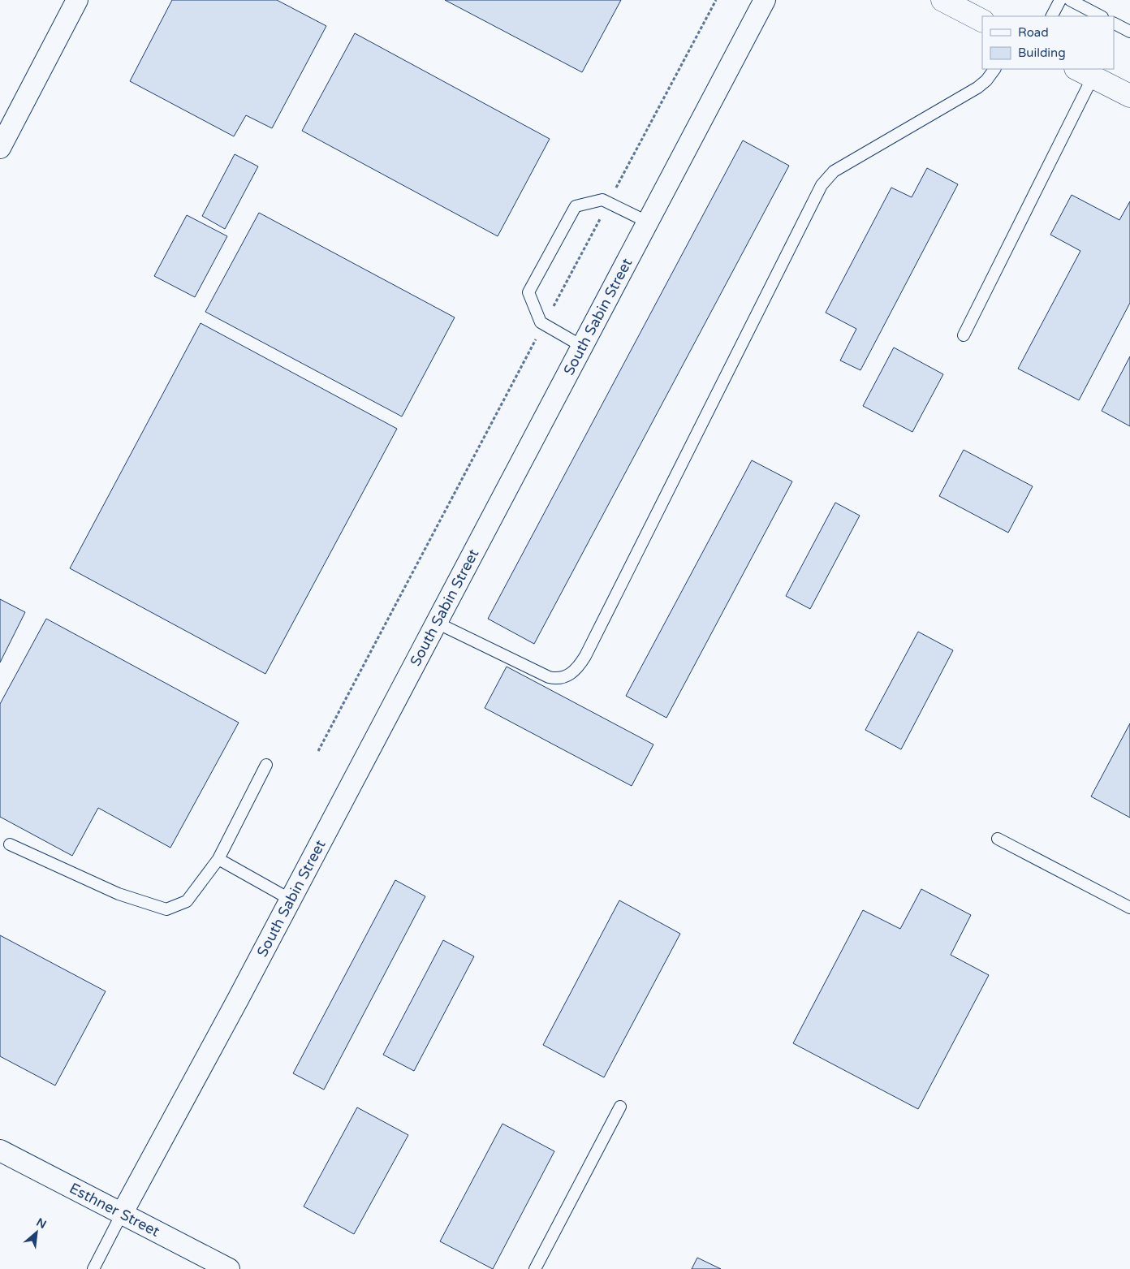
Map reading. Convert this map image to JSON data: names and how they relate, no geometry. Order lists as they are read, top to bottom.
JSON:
{
  "streets": {
    "street": ["South Sabin Street", "Esthner Street"]
  },
  "crossings": [
    ["South Sabin Street", "Esthner Street"]
  ],
  "legend": ["Road", "Building"],
  "north": "top right"
}
